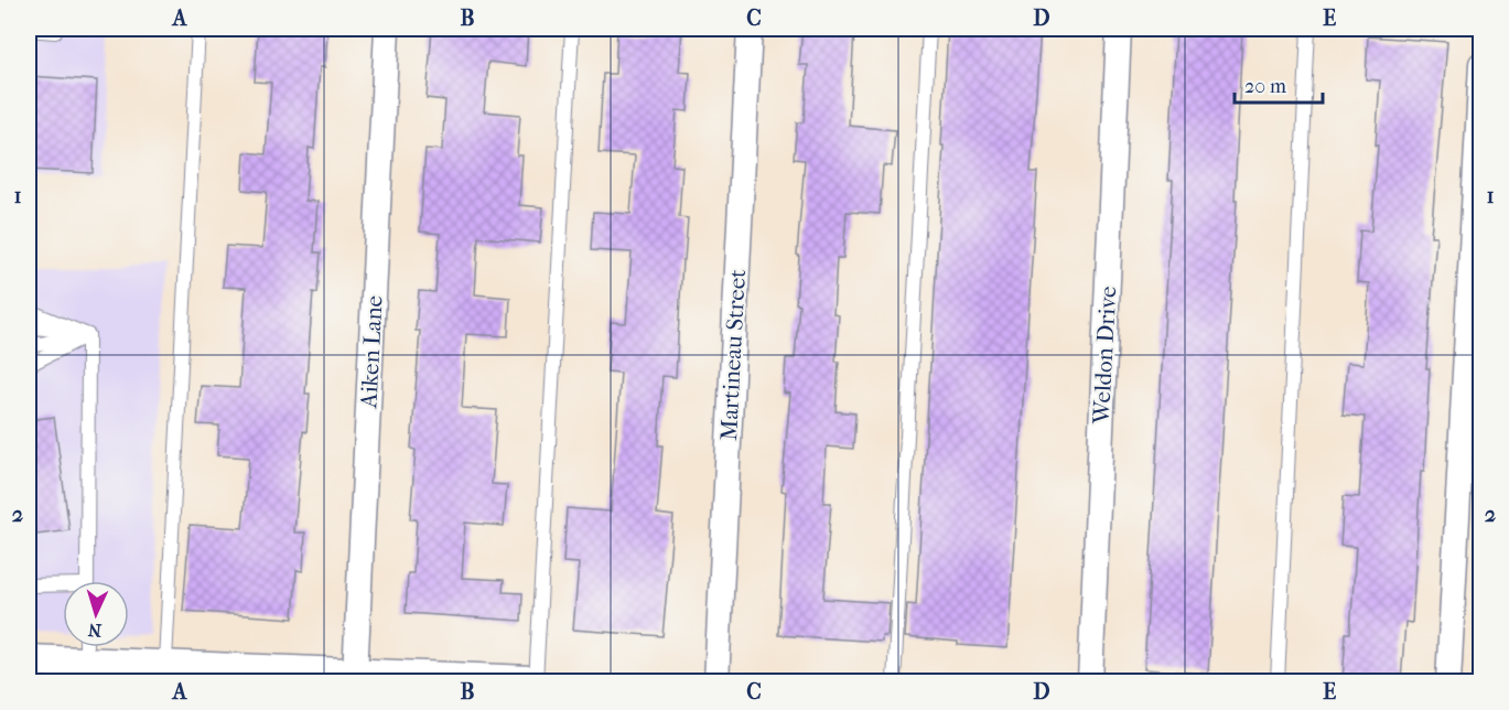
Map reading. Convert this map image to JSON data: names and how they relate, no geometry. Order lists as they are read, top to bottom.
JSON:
{
  "streets": {
    "street": ["Aiken Lane", "Martineau Street", "Weldon Drive"]
  },
  "scale_bar": "20 m",
  "north": "bottom",
  "grid": {
    "columns": [
      "A",
      "B",
      "C",
      "D",
      "E"
    ],
    "rows": ["1", "2"]
  }
}
